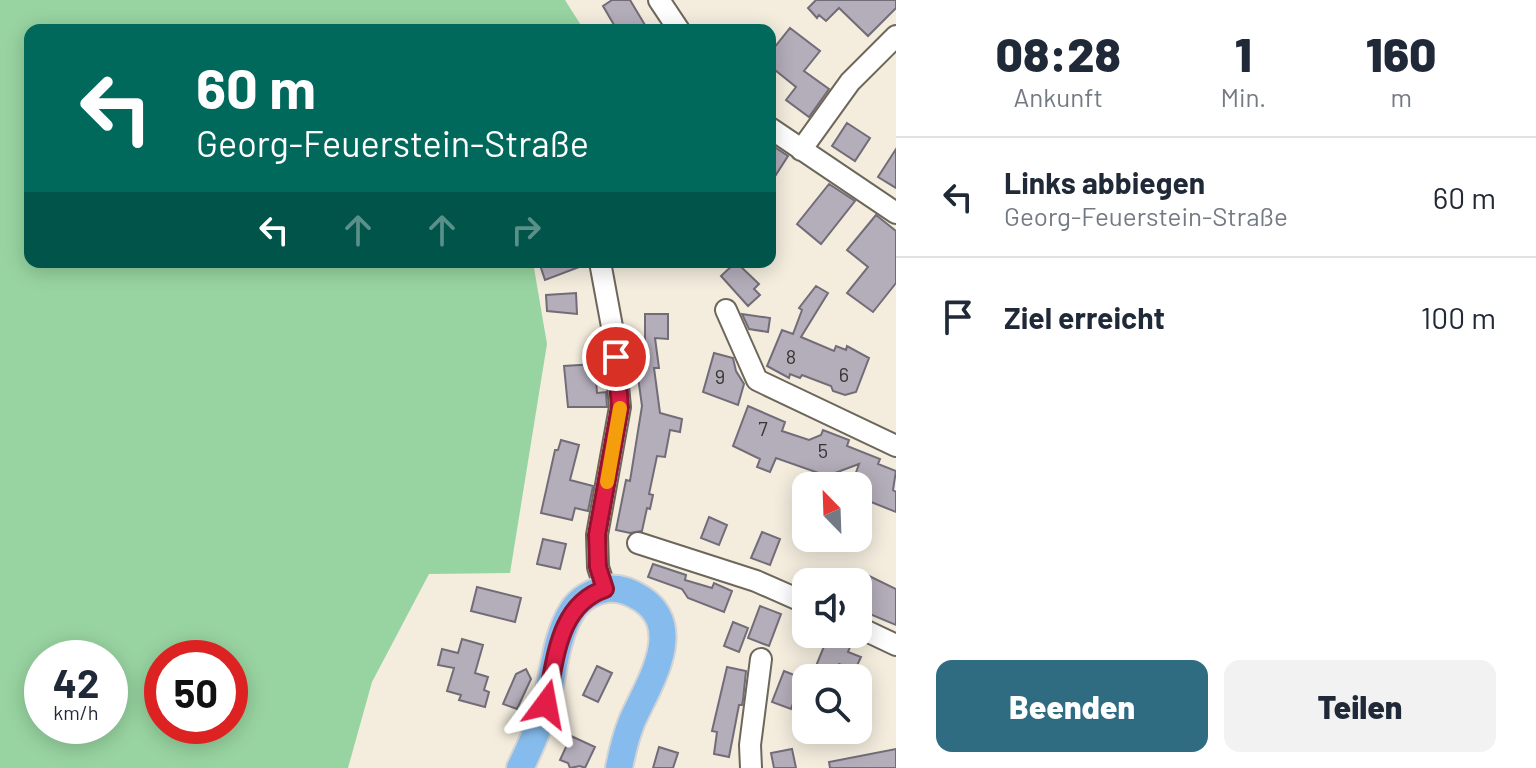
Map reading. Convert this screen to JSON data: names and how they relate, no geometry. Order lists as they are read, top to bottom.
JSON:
{
  "house_numbers": [
    "8",
    "6",
    "9",
    "7",
    "5"
  ],
  "north": "top left",
  "page": {
    "eta": [
      "08:28",
      "Ankunft",
      "1",
      "Min.",
      "160",
      "m"
    ],
    "turn": ["60 m", "Georg-Feuerstein-Straße"],
    "list": [
      {
        "name": "Links abbiegen",
        "note": "Georg-Feuerstein-Straße",
        "value": "60 m"
      },
      {
        "name": "Ziel erreicht",
        "value": "100 m"
      }
    ],
    "speed": "42 km/h",
    "limit": "50",
    "buttons": ["Beenden", "Teilen"]
  }
}
